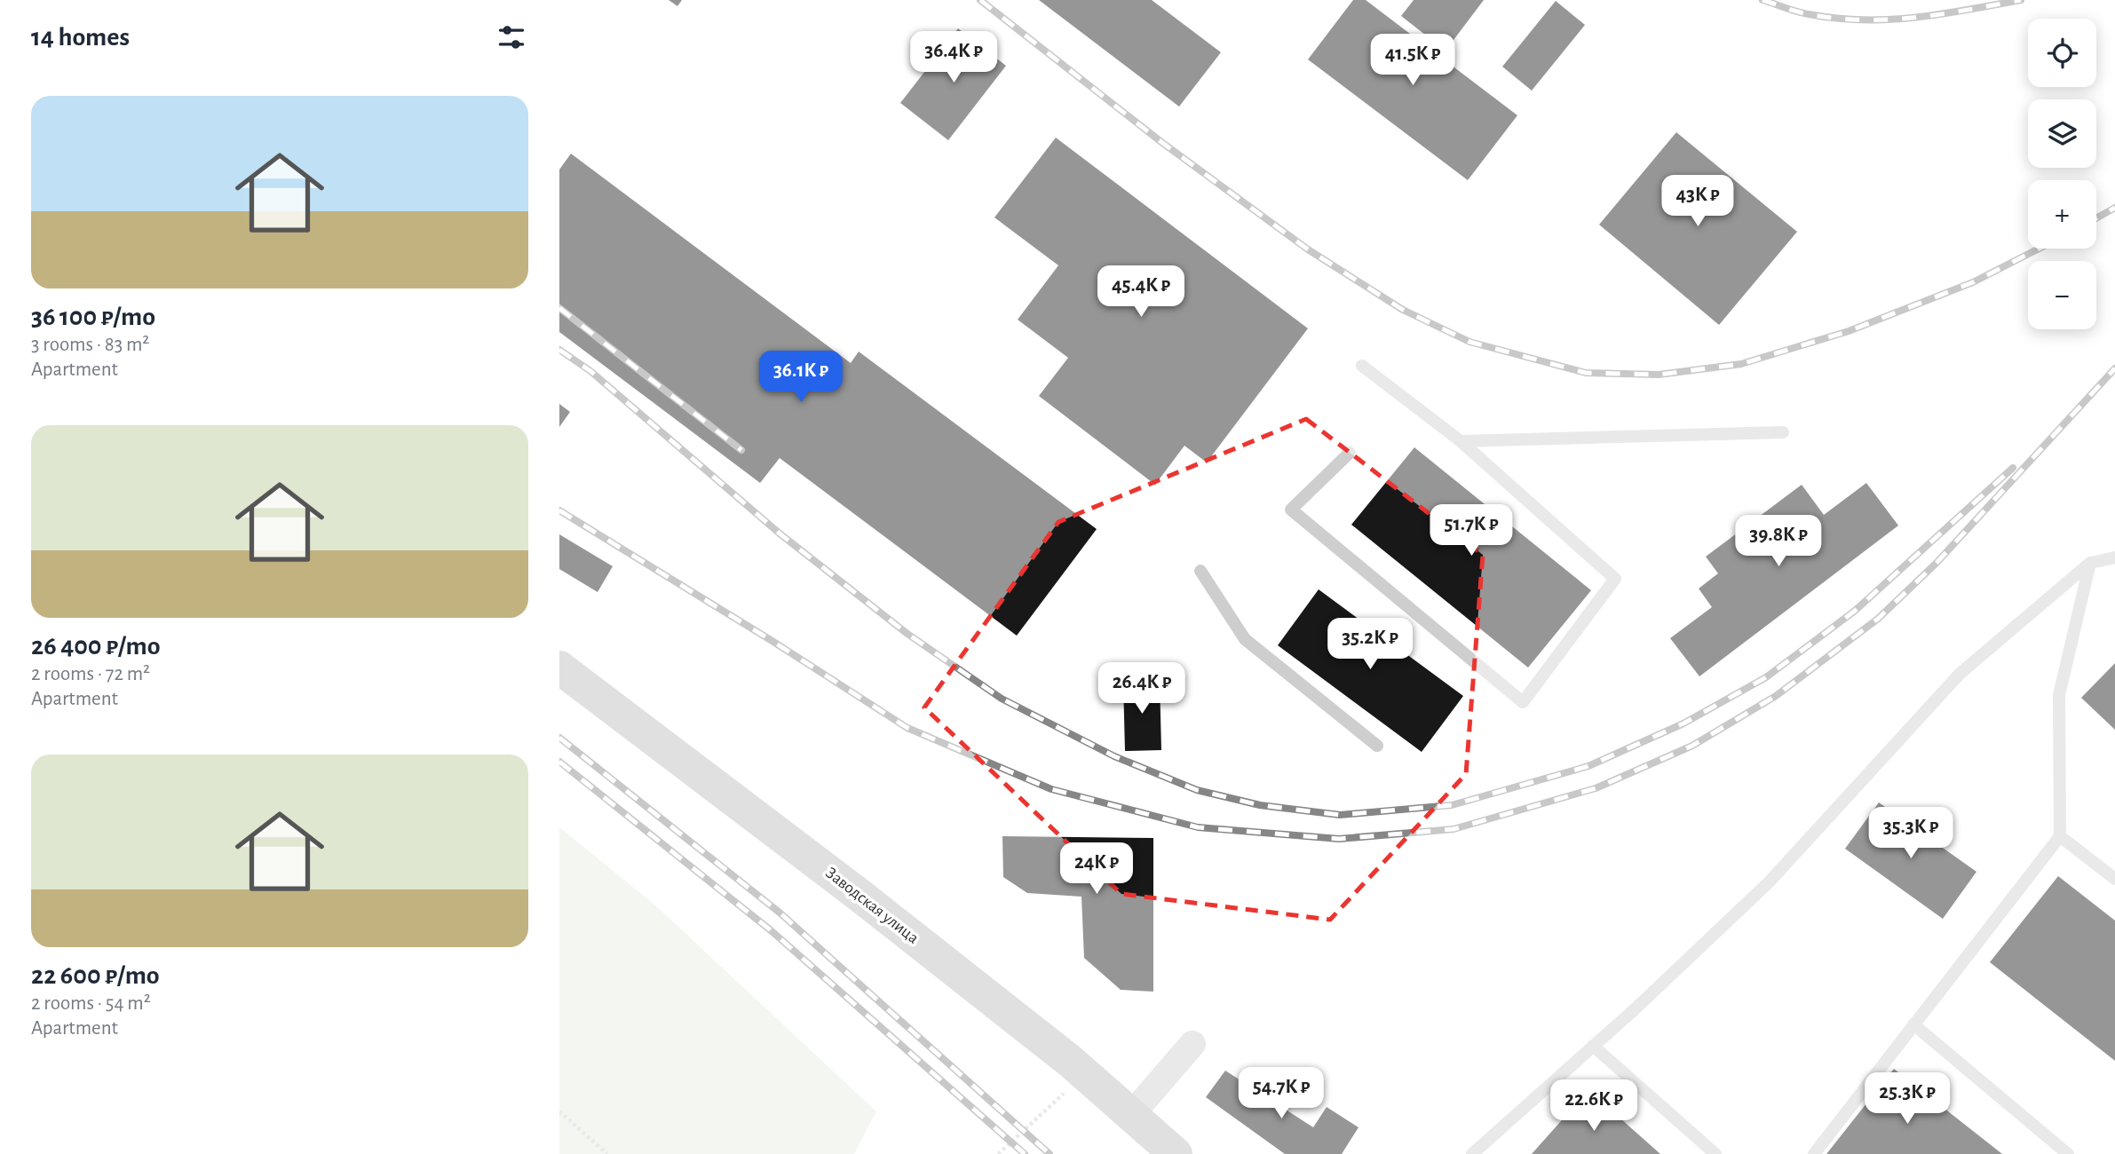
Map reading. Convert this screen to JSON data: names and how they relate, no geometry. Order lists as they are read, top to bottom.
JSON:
{
  "streets": {
    "main road": ["Заводская улица"]
  },
  "page": {
    "heading": "14 homes",
    "map_buttons": ["+", "−"],
    "price": [
      "36.4K ₽",
      "41.5K ₽",
      "43K ₽",
      "45.4K ₽",
      "36.1K ₽",
      "51.7K ₽",
      "39.8K ₽",
      "35.2K ₽",
      "26.4K ₽",
      "35.3K ₽",
      "24K ₽",
      "54.7K ₽",
      "25.3K ₽",
      "22.6K ₽"
    ],
    "list": [
      {
        "name": "36 100 ₽/mo",
        "note": "3 rooms · 83 m² · Apartment"
      },
      {
        "name": "26 400 ₽/mo",
        "note": "2 rooms · 72 m² · Apartment"
      },
      {
        "name": "22 600 ₽/mo",
        "note": "2 rooms · 54 m² · Apartment"
      }
    ]
  }
}
